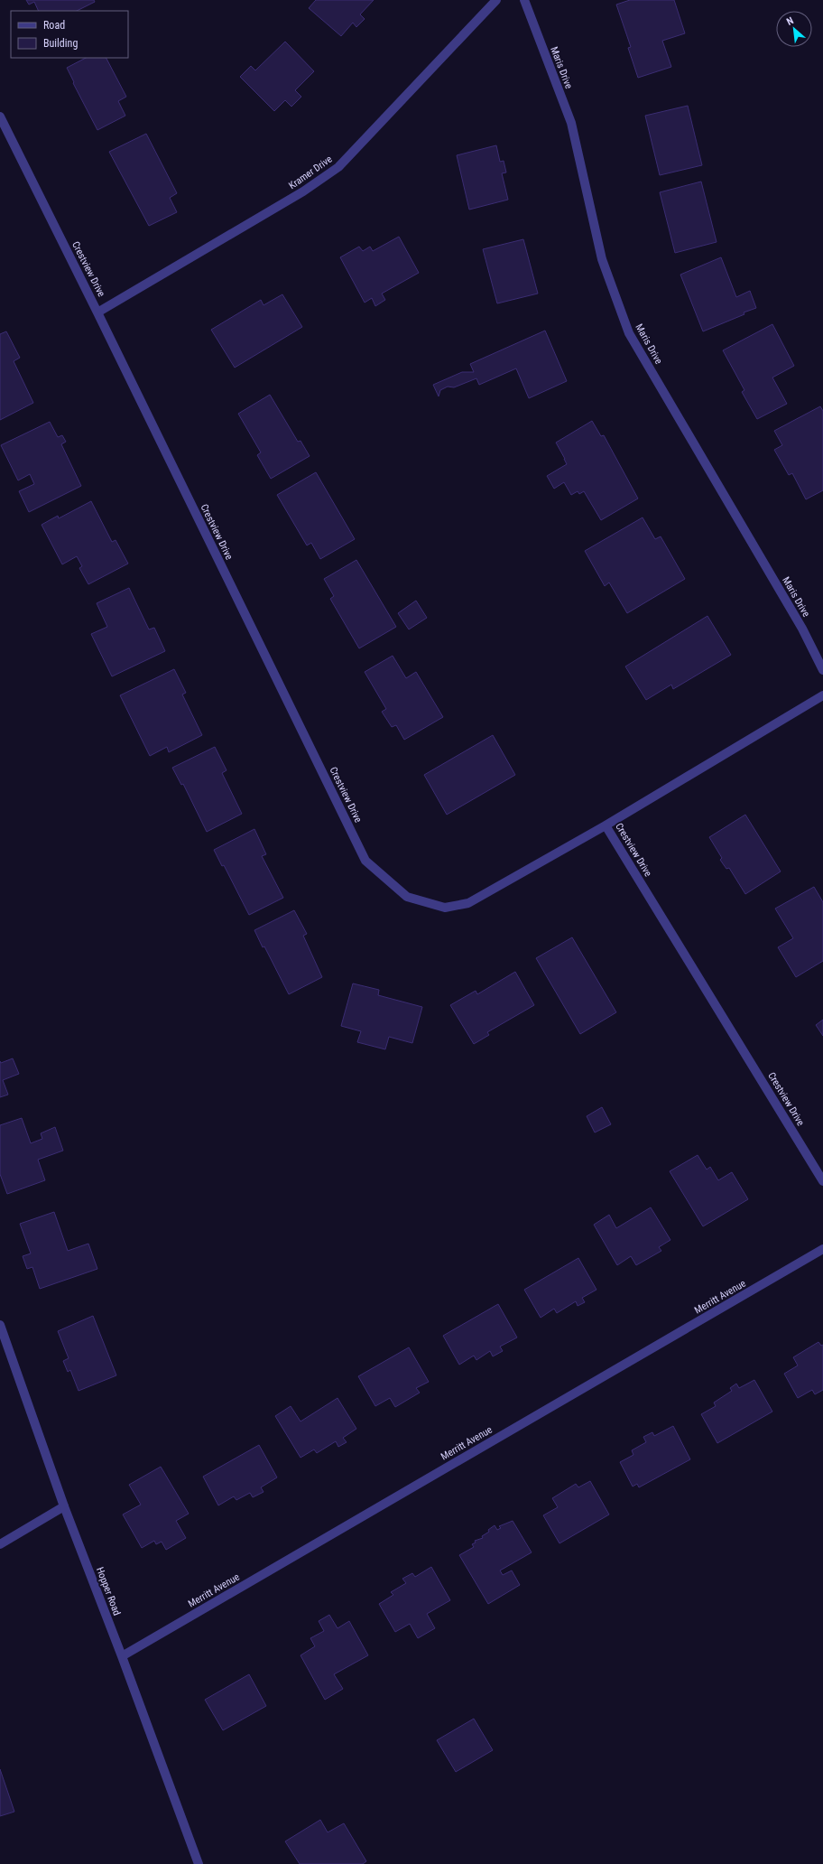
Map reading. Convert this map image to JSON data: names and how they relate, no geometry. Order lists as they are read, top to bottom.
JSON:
{
  "streets": {
    "street": [
      "Maris Drive",
      "Kramer Drive",
      "Crestview Drive",
      "Merritt Avenue",
      "Hopper Road"
    ]
  },
  "crossings": [
    ["Kramer Drive", "Crestview Drive"],
    ["Merritt Avenue", "Hopper Road"]
  ],
  "legend": ["Road", "Building"],
  "north": "top left"
}
